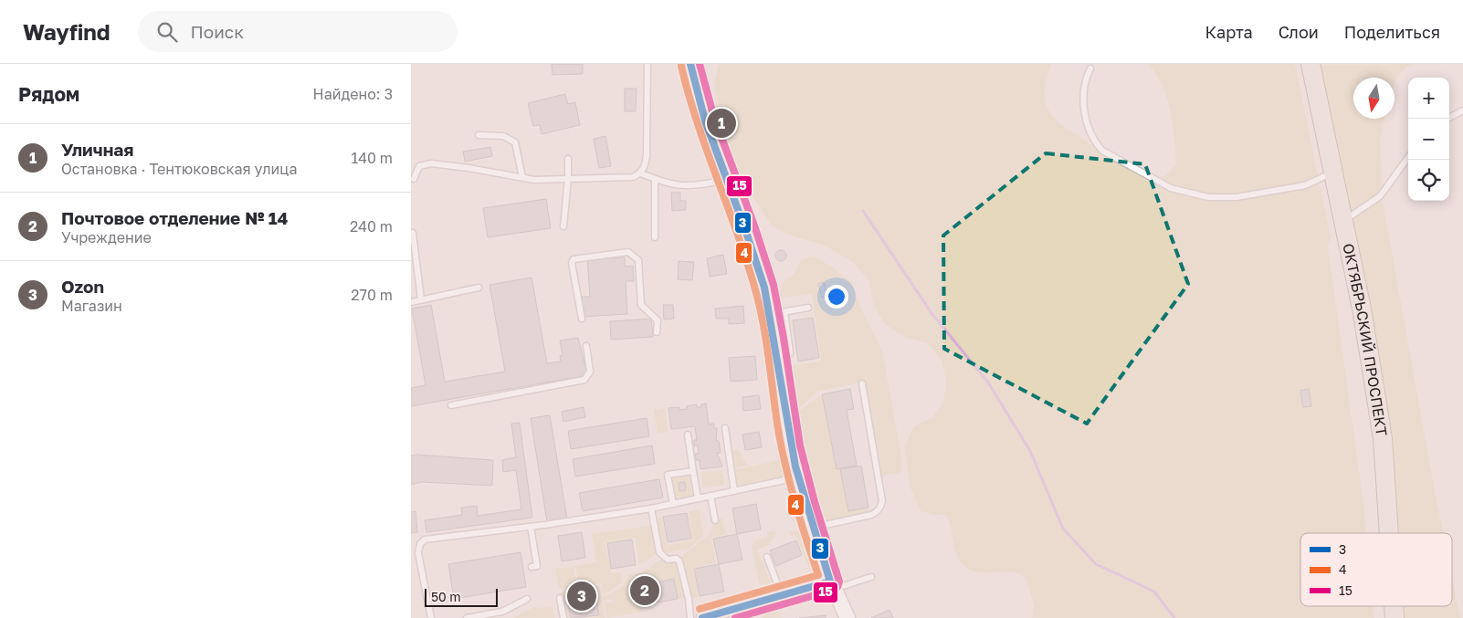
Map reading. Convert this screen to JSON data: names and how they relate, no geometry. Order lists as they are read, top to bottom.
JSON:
{
  "streets": {
    "main road": ["ОКТЯБРЬСКИЙ ПРОСПЕКТ"]
  },
  "lines": ["transit line 3", "transit line 15", "transit line 4"],
  "legend": ["3", "4", "15"],
  "scale_bar": "50 m",
  "north": "bottom",
  "page": {
    "header": "Wayfind",
    "search": "Поиск",
    "nav": ["Карта", "Слои", "Поделиться"],
    "heading": ["Рядом", "Найдено: 3"],
    "map_buttons": ["+", "−"],
    "pins": ["1", "2", "3"],
    "list": [
      {
        "mark": "1",
        "name": "Уличная",
        "note": "Остановка · Тентюковская улица",
        "value": "140 m"
      },
      {
        "mark": "2",
        "name": "Почтовое отделение № 14",
        "note": "Учреждение",
        "value": "240 m"
      },
      {
        "mark": "3",
        "name": "Ozon",
        "note": "Магазин",
        "value": "270 m"
      }
    ],
    "scale": "50 m"
  }
}
